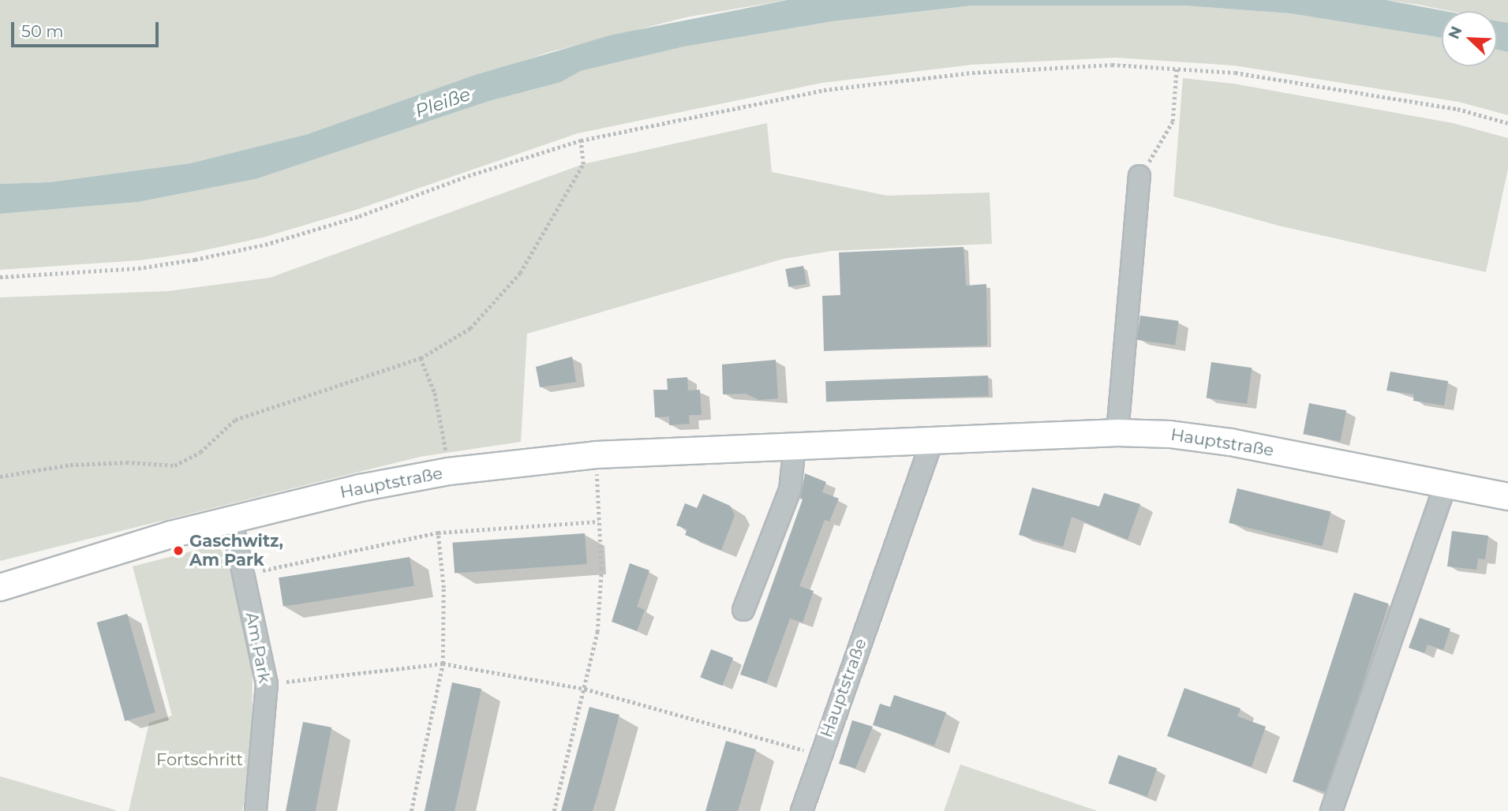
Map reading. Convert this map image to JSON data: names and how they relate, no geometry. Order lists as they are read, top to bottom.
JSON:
{
  "streets": {
    "main road": ["Hauptstraße"],
    "street": ["Am Park"]
  },
  "crossings": [
    ["Hauptstraße", "Am Park"]
  ],
  "water": ["Pleiße"],
  "parks": ["Fortschritt"],
  "places": ["Gaschwitz, Am Park"],
  "scale_bar": "50 m",
  "north": "top left"
}
